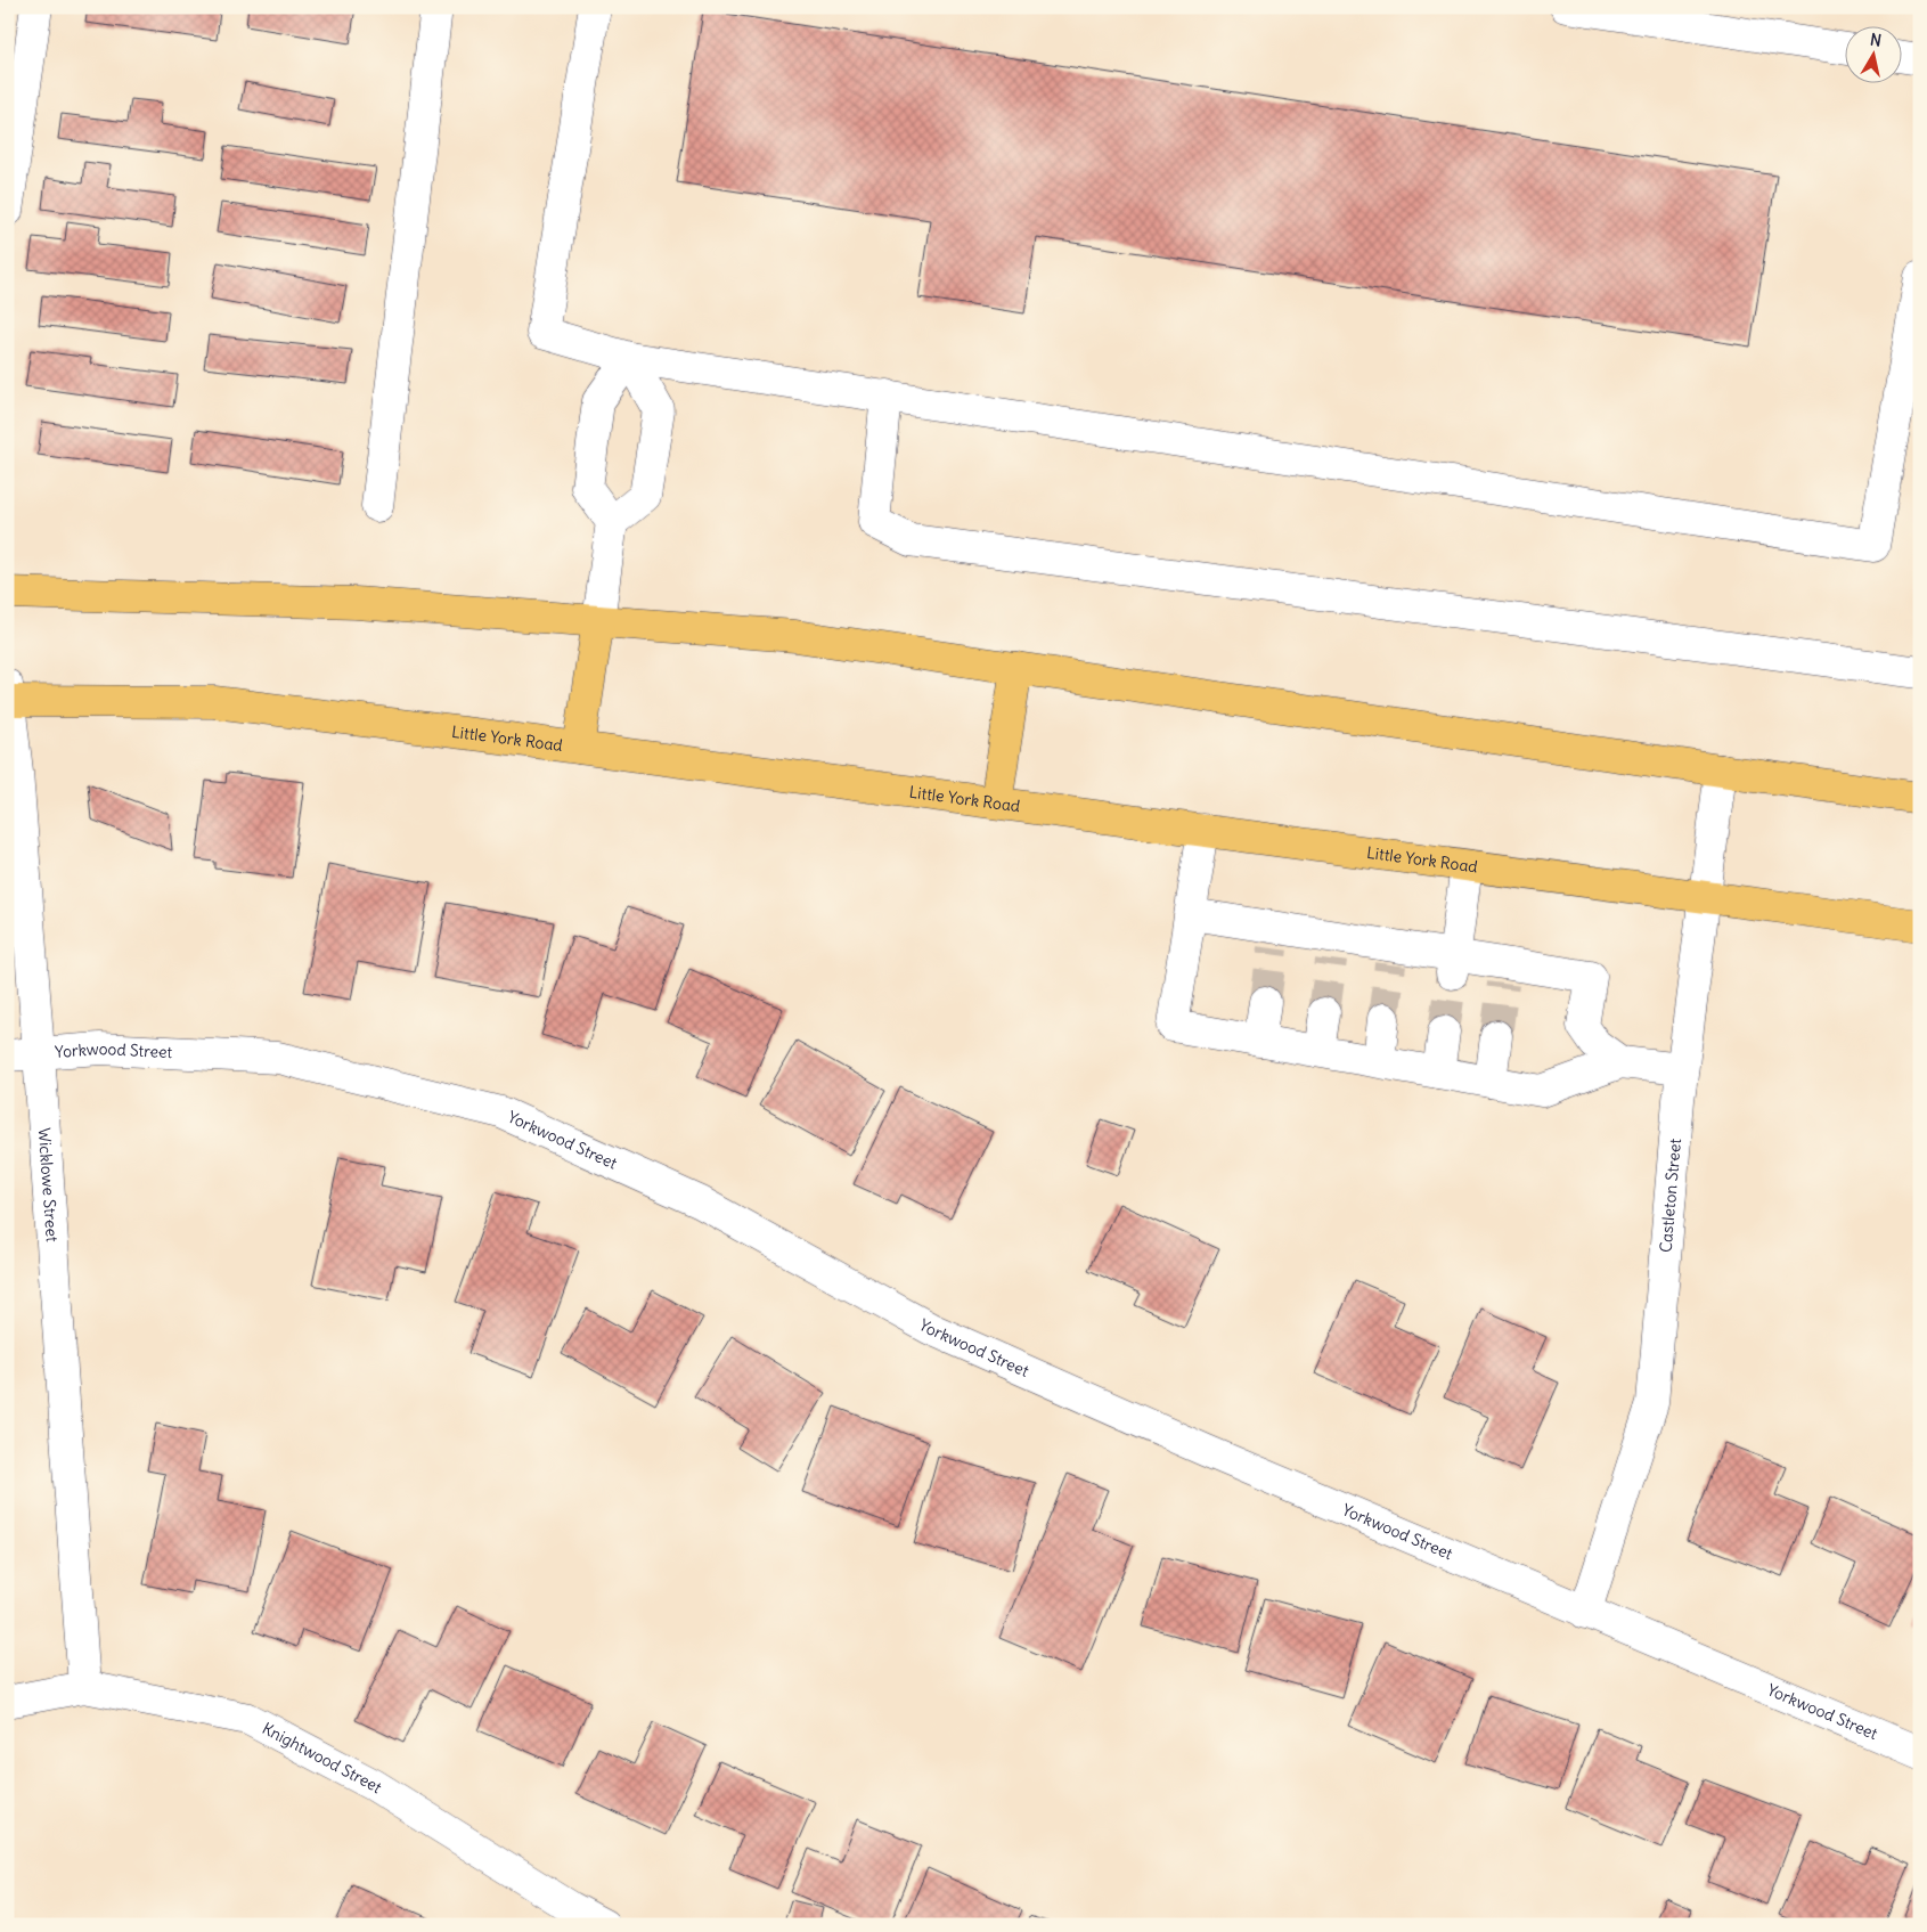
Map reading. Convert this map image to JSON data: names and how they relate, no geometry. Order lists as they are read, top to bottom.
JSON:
{
  "streets": {
    "main road": ["Little York Road"],
    "street": [
      "Yorkwood Street",
      "Wicklowe Street",
      "Castleton Street",
      "Knightwood Street"
    ]
  },
  "crossings": [
    ["Little York Road", "Wicklowe Street"],
    ["Little York Road", "Castleton Street"],
    ["Yorkwood Street", "Wicklowe Street"],
    ["Yorkwood Street", "Castleton Street"],
    ["Wicklowe Street", "Knightwood Street"]
  ],
  "north": "top"
}
